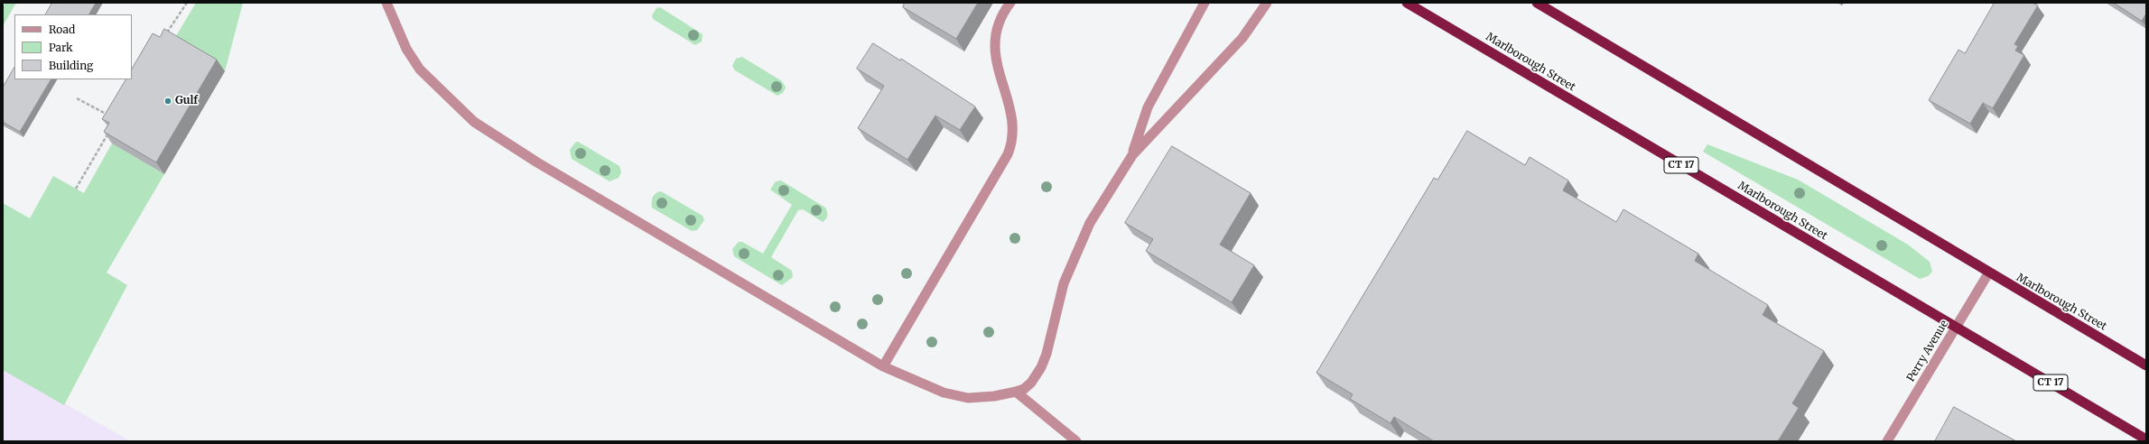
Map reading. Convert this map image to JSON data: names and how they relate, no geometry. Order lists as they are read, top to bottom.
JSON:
{
  "streets": {
    "highway": ["Marlborough Street", "CT 17"],
    "street": ["Perry Avenue"]
  },
  "crossings": [
    ["Marlborough Street", "Perry Avenue"]
  ],
  "places": ["Gulf"],
  "legend": ["Road", "Park", "Building"]
}
